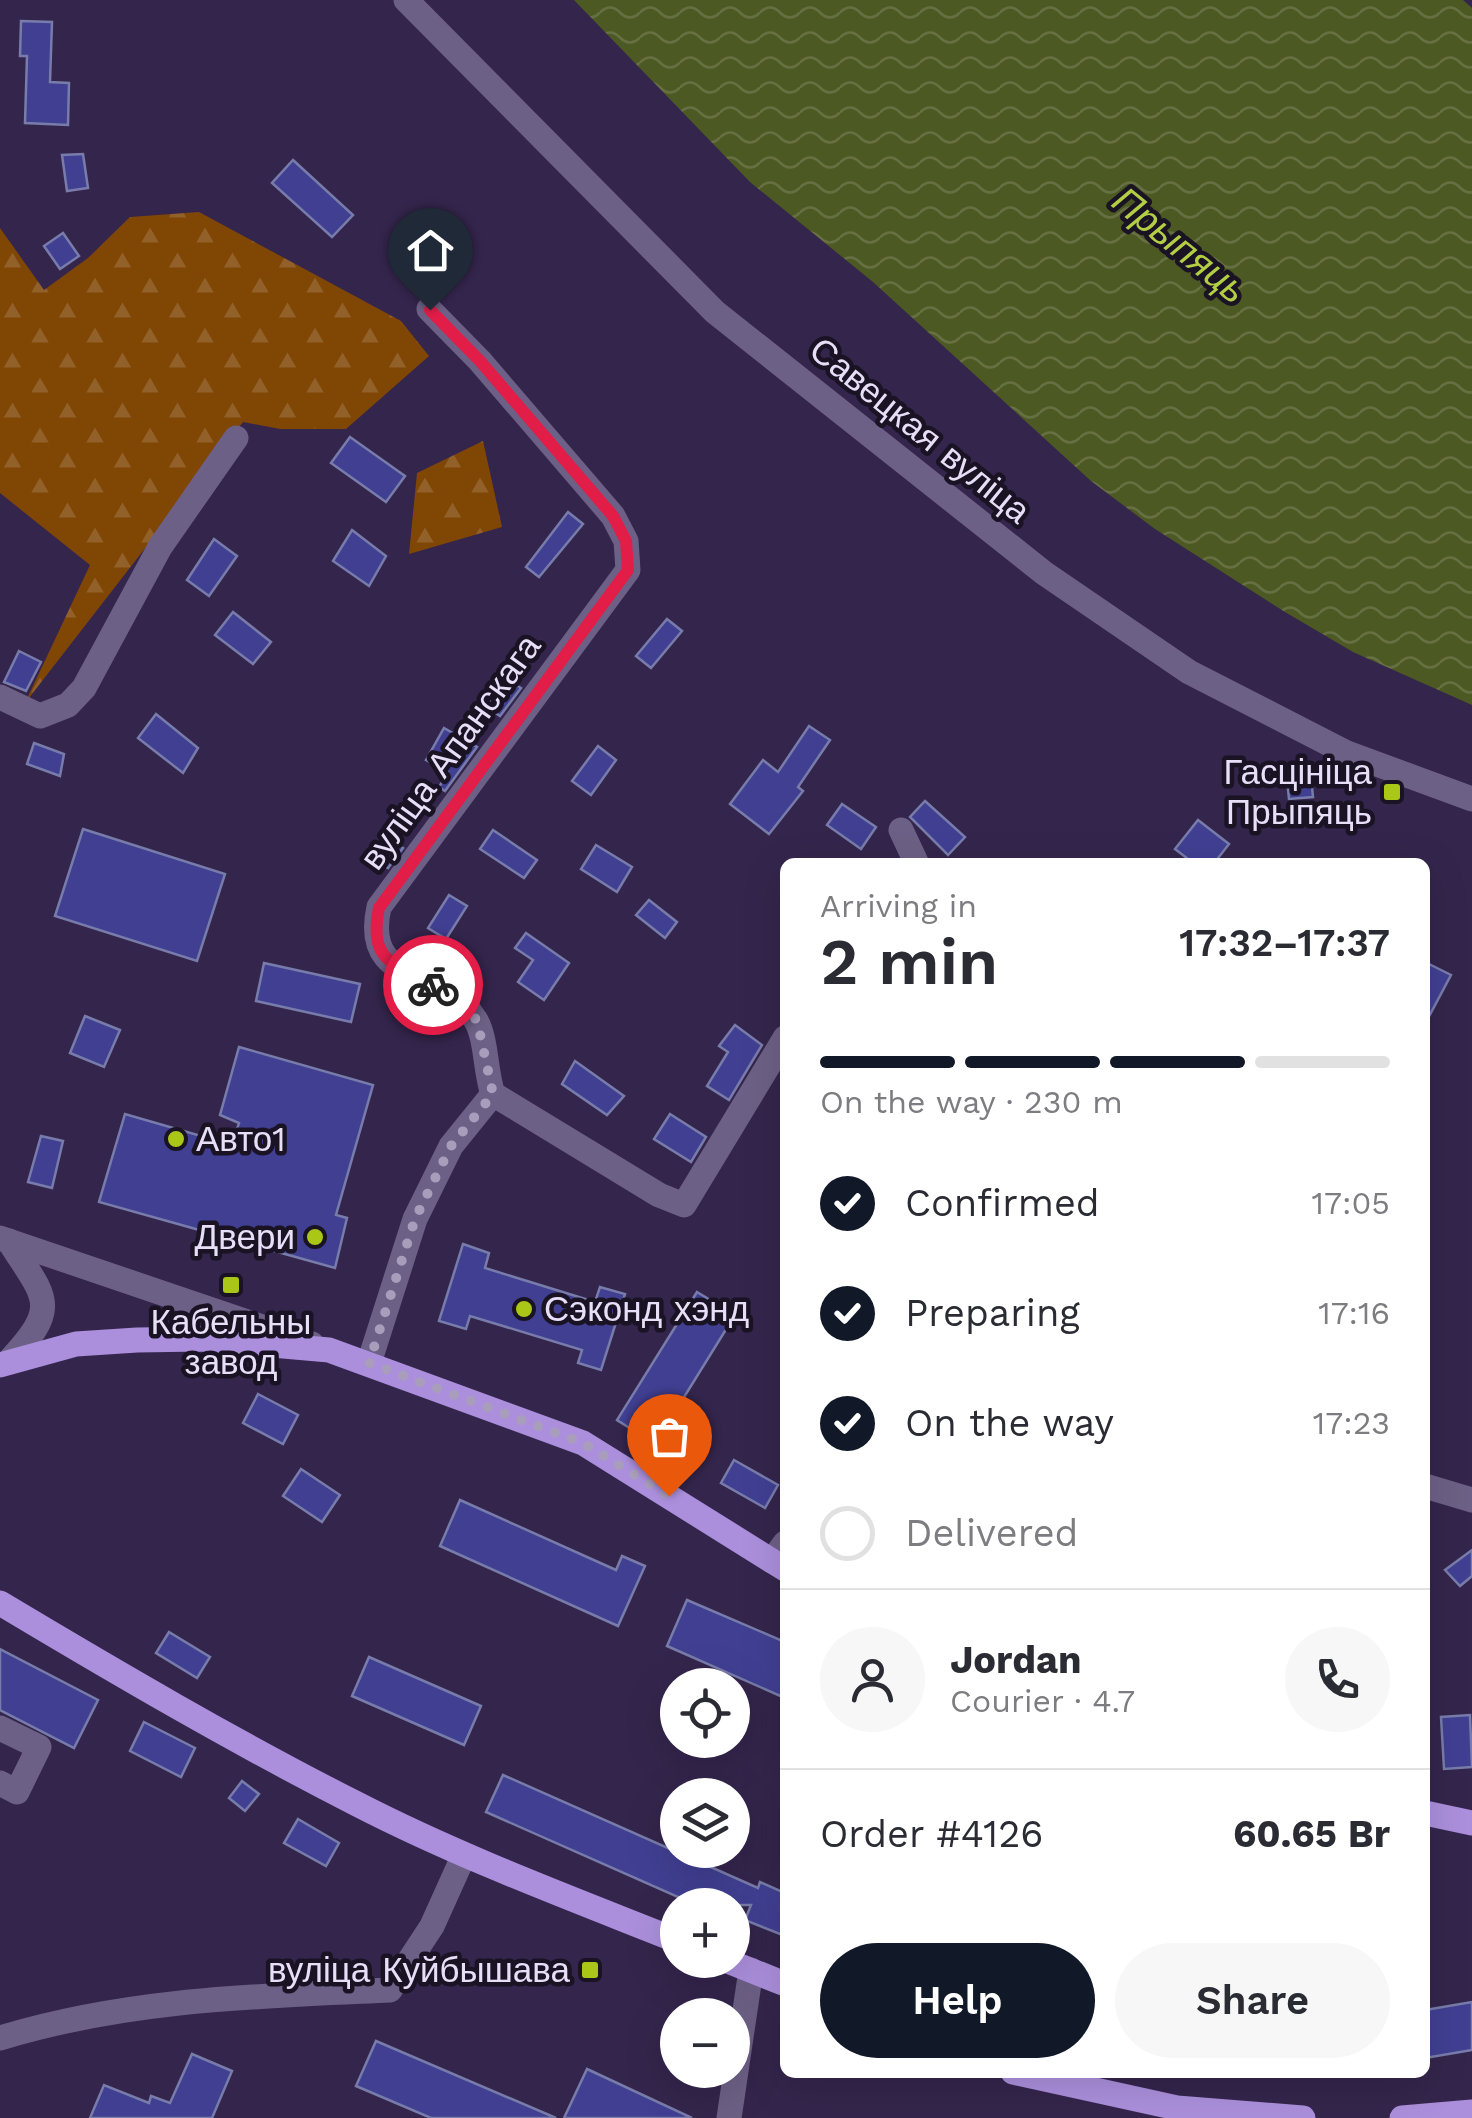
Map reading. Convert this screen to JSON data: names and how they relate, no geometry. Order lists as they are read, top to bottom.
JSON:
{
  "streets": {
    "street": ["Савецкая вуліца", "вуліца Апанскага"]
  },
  "water": ["Прыпяць"],
  "places": {
    "transit": ["Гасцініца Прыпяць", "Кабельны завод", "вуліца Куйбышава"],
    "other": ["Авто1", "Двери", "Сэконд хэнд"]
  },
  "page": {
    "heading": ["2 min", "Arriving in", "17:32–17:37"],
    "panel": [
      "Jordan",
      "Courier · 4.7",
      "Order #4126",
      "60.65 Br"
    ],
    "bar": "On the way · 230 m",
    "list": [
      ["Confirmed", "17:05"],
      ["Preparing", "17:16"],
      ["On the way", "17:23"],
      "Delivered"
    ],
    "map_buttons": ["+", "−"],
    "buttons": ["Help", "Share"]
  }
}
